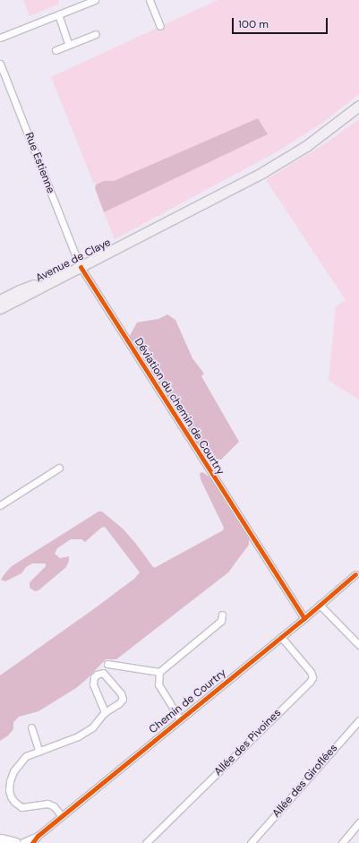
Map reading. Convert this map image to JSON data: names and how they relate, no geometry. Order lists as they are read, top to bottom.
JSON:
{
  "streets": {
    "main road": ["Avenue de Claye"],
    "street": [
      "Rue Estienne",
      "Déviation du chemin de Courtry",
      "Chemin de Courtry",
      "Allée des Pivoines",
      "Allée des Giroflées"
    ]
  },
  "crossings": [
    ["Rue Estienne", "Avenue de Claye"],
    ["Rue Estienne", "Déviation du chemin de Courtry"],
    ["Avenue de Claye", "Déviation du chemin de Courtry"],
    ["Déviation du chemin de Courtry", "Chemin de Courtry"],
    ["Chemin de Courtry", "Allée des Pivoines"]
  ],
  "scale_bar": "100 m"
}
